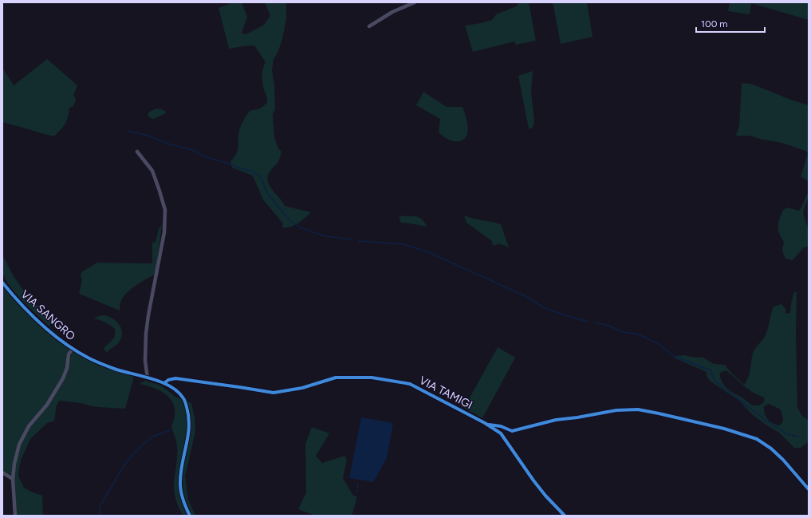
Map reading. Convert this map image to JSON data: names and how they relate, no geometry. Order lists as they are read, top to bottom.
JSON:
{
  "streets": {
    "street": ["VIA SANGRO", "VIA TAMIGI"]
  },
  "crossings": [
    ["VIA SANGRO", "VIA TAMIGI"]
  ],
  "scale_bar": "100 m"
}
